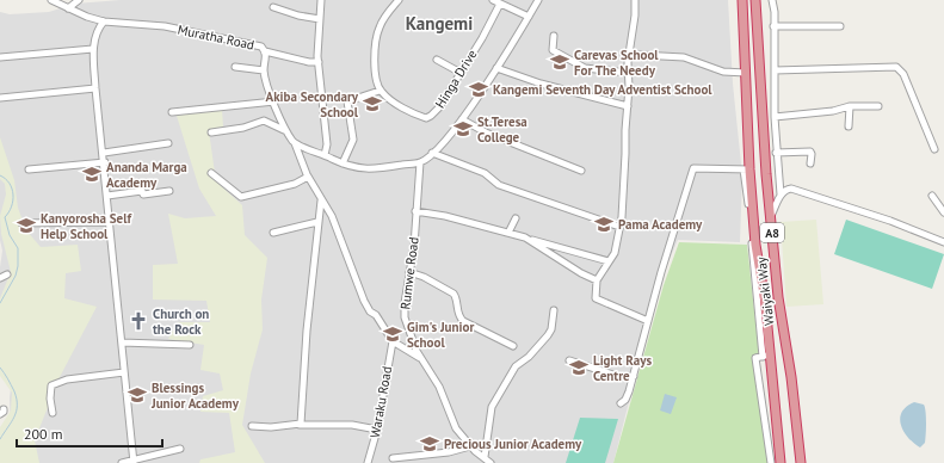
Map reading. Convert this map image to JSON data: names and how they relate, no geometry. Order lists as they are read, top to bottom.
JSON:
{
  "streets": {
    "highway": ["A8", "Waiyaki Way"],
    "street": [
      "Muratha Road",
      "Hinga Drive",
      "Rumwe Road",
      "Waraku Road"
    ]
  },
  "crossings": [
    ["Muratha Road", "Waraku Road"]
  ],
  "districts": ["Kangemi"],
  "places": {
    "school or university": [
      "Carevas School For The Needy",
      "Kangemi Seventh Day Adventist School",
      "Akiba Secondary School",
      "St.Teresa College",
      "Ananda Marga Academy",
      "Pama Academy",
      "Kanyorosha Self Help School",
      "Gim's Junior School",
      "Light Rays Centre",
      "Blessings Junior Academy",
      "Precious Junior Academy"
    ],
    "church": ["Church on the Rock"]
  },
  "scale_bar": "200 m"
}
